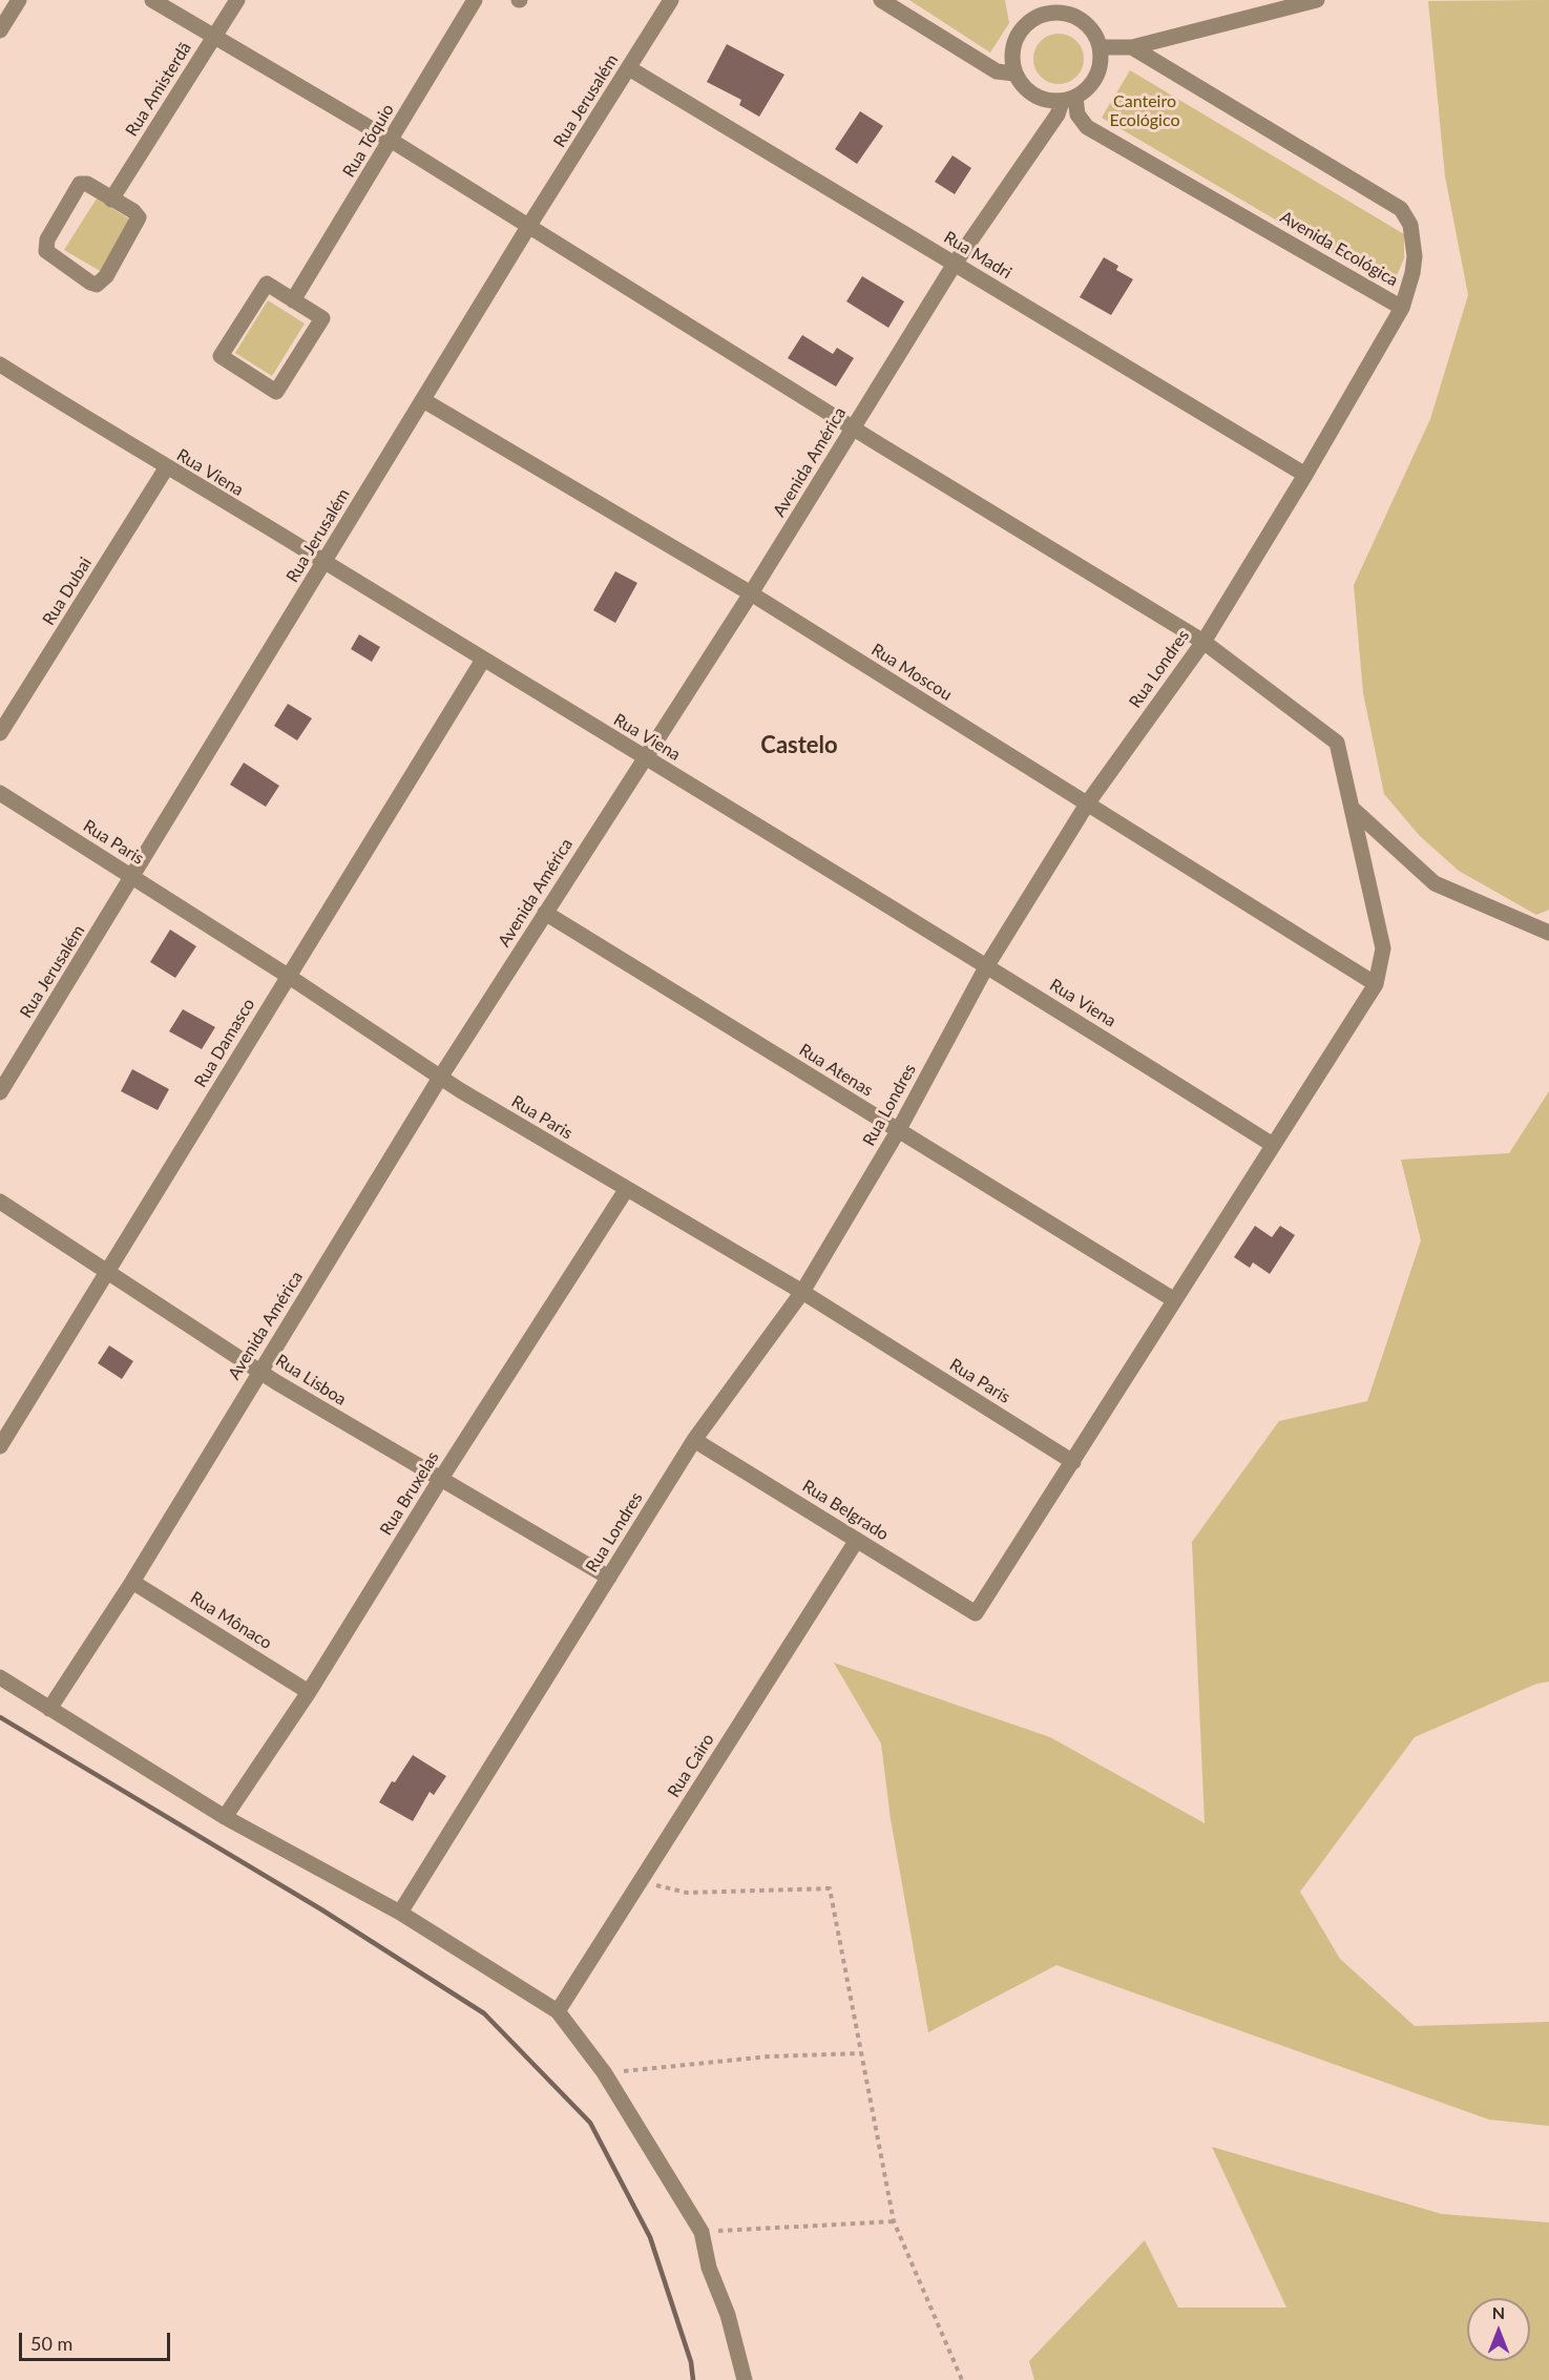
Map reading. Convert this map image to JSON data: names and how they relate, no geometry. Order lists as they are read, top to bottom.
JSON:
{
  "streets": {
    "street": [
      "Rua Amisterdã",
      "Rua Jerusalém",
      "Rua Tóquio",
      "Avenida Ecológica",
      "Rua Madri",
      "Avenida América",
      "Rua Viena",
      "Rua Dubai",
      "Rua Londres",
      "Rua Moscou",
      "Rua Paris",
      "Rua Damasco",
      "Rua Atenas",
      "Rua Lisboa",
      "Rua Bruxelas",
      "Rua Belgrado",
      "Rua Mônaco",
      "Rua Cairo"
    ]
  },
  "crossings": [
    ["Rua Jerusalém", "Rua Madri"],
    ["Rua Jerusalém", "Rua Viena"],
    ["Rua Jerusalém", "Rua Moscou"],
    ["Rua Jerusalém", "Rua Paris"],
    ["Avenida Ecológica", "Avenida América"],
    ["Avenida Ecológica", "Rua Londres"],
    ["Rua Madri", "Avenida América"],
    ["Rua Madri", "Rua Londres"],
    ["Avenida América", "Rua Viena"],
    ["Avenida América", "Rua Moscou"],
    ["Avenida América", "Rua Paris"],
    ["Avenida América", "Rua Atenas"],
    ["Avenida América", "Rua Lisboa"],
    ["Avenida América", "Rua Mônaco"],
    ["Rua Viena", "Rua Dubai"],
    ["Rua Viena", "Rua Londres"],
    ["Rua Viena", "Rua Damasco"],
    ["Rua Londres", "Rua Moscou"],
    ["Rua Londres", "Rua Paris"],
    ["Rua Londres", "Rua Atenas"],
    ["Rua Londres", "Rua Lisboa"],
    ["Rua Londres", "Rua Belgrado"],
    ["Rua Paris", "Rua Damasco"],
    ["Rua Paris", "Rua Bruxelas"],
    ["Rua Paris", "Rua Belgrado"],
    ["Rua Damasco", "Rua Lisboa"],
    ["Rua Lisboa", "Rua Bruxelas"],
    ["Rua Bruxelas", "Rua Mônaco"],
    ["Rua Belgrado", "Rua Cairo"]
  ],
  "districts": ["Castelo"],
  "parks": ["Canteiro Ecológico"],
  "scale_bar": "50 m",
  "north": "top"
}
